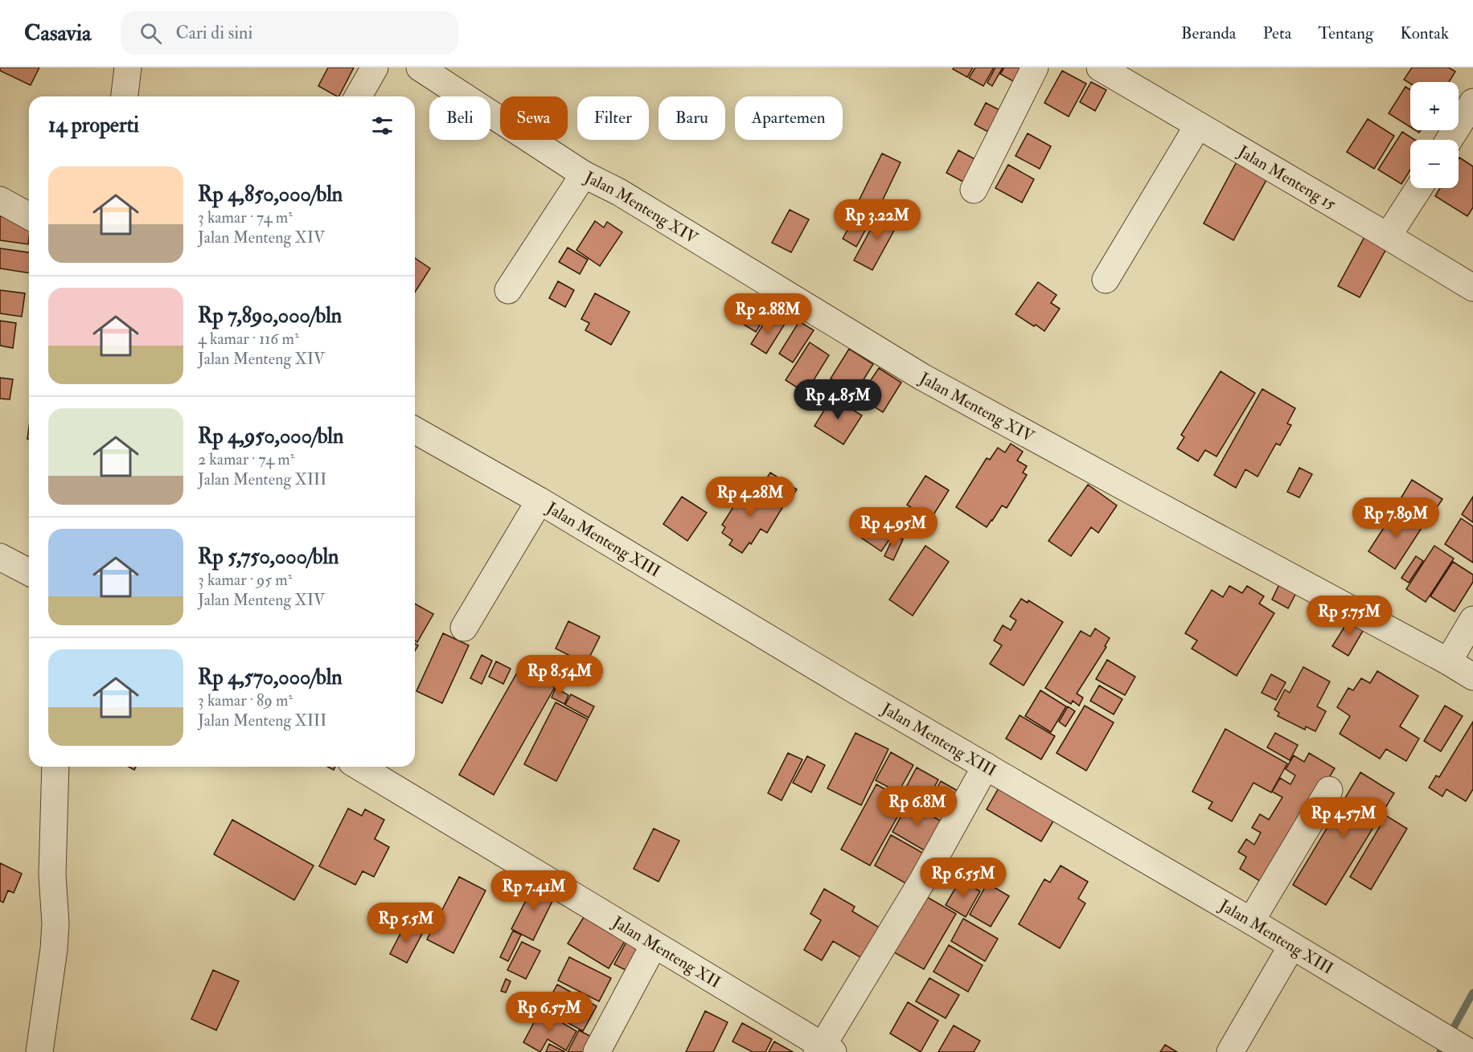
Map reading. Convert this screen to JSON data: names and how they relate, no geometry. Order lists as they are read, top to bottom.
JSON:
{
  "streets": {
    "street": [
      "Jalan Menteng 15",
      "Jalan Menteng XIV",
      "Jalan Menteng XIII",
      "Jalan Menteng XII"
    ]
  },
  "page": {
    "header": "Casavia",
    "search": "Cari di sini",
    "nav": [
      "Beranda",
      "Peta",
      "Tentang",
      "Kontak"
    ],
    "map_buttons": ["+", "−"],
    "chip": [
      "Beli",
      "Sewa",
      "Filter",
      "Baru",
      "Apartemen"
    ],
    "heading": "14 properti",
    "list": [
      {
        "name": "Rp 4,850,000/bln",
        "note": "3 kamar · 74 m² · Jalan Menteng XIV"
      },
      {
        "name": "Rp 7,890,000/bln",
        "note": "4 kamar · 116 m² · Jalan Menteng XIV"
      },
      {
        "name": "Rp 4,950,000/bln",
        "note": "2 kamar · 74 m² · Jalan Menteng XIII"
      },
      {
        "name": "Rp 5,750,000/bln",
        "note": "3 kamar · 95 m² · Jalan Menteng XIV"
      },
      {
        "name": "Rp 4,570,000/bln",
        "note": "3 kamar · 89 m² · Jalan Menteng XIII"
      }
    ],
    "price": [
      "Rp 3.22M",
      "Rp 2.88M",
      "Rp 4.85M",
      "Rp 4.28M",
      "Rp 7.89M",
      "Rp 4.95M",
      "Rp 5.75M",
      "Rp 8.54M",
      "Rp 6.8M",
      "Rp 4.57M",
      "Rp 6.55M",
      "Rp 7.41M",
      "Rp 5.5M",
      "Rp 6.57M"
    ]
  }
}
